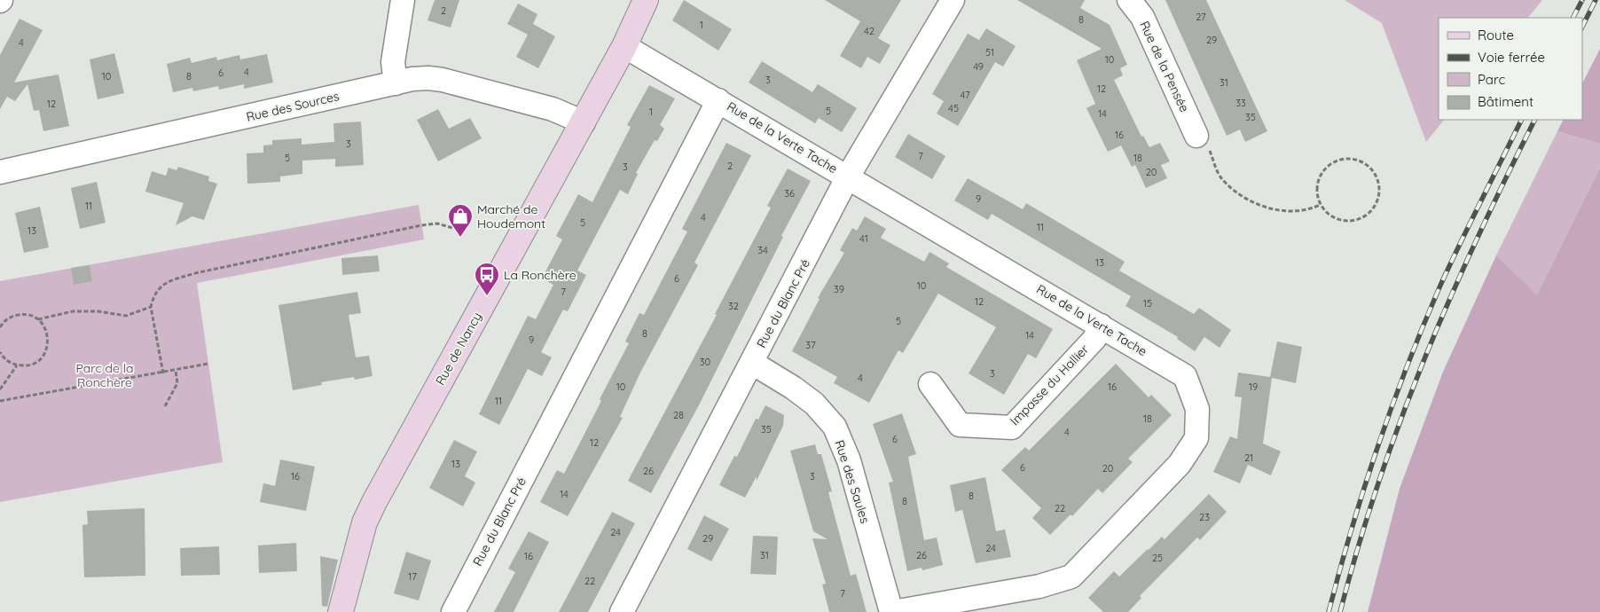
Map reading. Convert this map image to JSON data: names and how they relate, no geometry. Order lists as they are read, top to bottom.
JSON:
{
  "streets": {
    "street": [
      "Rue de la Pensée",
      "Rue des Sources",
      "Rue de la Verte Tache",
      "Rue du Blanc Pré",
      "Rue de Nancy",
      "Impasse du Hallier",
      "Rue des Saules"
    ]
  },
  "crossings": [
    ["Rue des Sources", "Rue de Nancy"],
    ["Rue de la Verte Tache", "Rue du Blanc Pré"],
    ["Rue de la Verte Tache", "Rue de Nancy"],
    ["Rue de la Verte Tache", "Impasse du Hallier"],
    ["Rue de la Verte Tache", "Rue des Saules"],
    ["Rue du Blanc Pré", "Rue des Saules"]
  ],
  "parks": ["Parc de la Ronchère"],
  "places": {
    "shop": ["Marché de Houdemont"],
    "bus stop": ["La Ronchère"]
  },
  "house_numbers": [
    "2",
    "27",
    "8",
    "1",
    "42",
    "29",
    "4",
    "51",
    "10",
    "49",
    "4",
    "6",
    "10",
    "8",
    "3",
    "31",
    "12",
    "47",
    "33",
    "12",
    "45",
    "5",
    "1",
    "14",
    "35",
    "16",
    "3",
    "7",
    "5",
    "18",
    "2",
    "3",
    "20",
    "36",
    "9",
    "11",
    "4",
    "5",
    "11",
    "13",
    "41",
    "34",
    "13",
    "6",
    "10",
    "39",
    "7",
    "12",
    "15",
    "32",
    "5",
    "8",
    "14",
    "9",
    "37",
    "30",
    "3",
    "4",
    "10",
    "16",
    "19",
    "11",
    "28",
    "18",
    "35",
    "4",
    "6",
    "12",
    "21",
    "13",
    "6",
    "20",
    "26",
    "16",
    "3",
    "14",
    "8",
    "8",
    "22",
    "23",
    "24",
    "29",
    "24",
    "31",
    "26",
    "16",
    "25",
    "17",
    "22",
    "7"
  ],
  "legend": [
    "Route",
    "Voie ferrée",
    "Parc",
    "Bâtiment"
  ]
}
